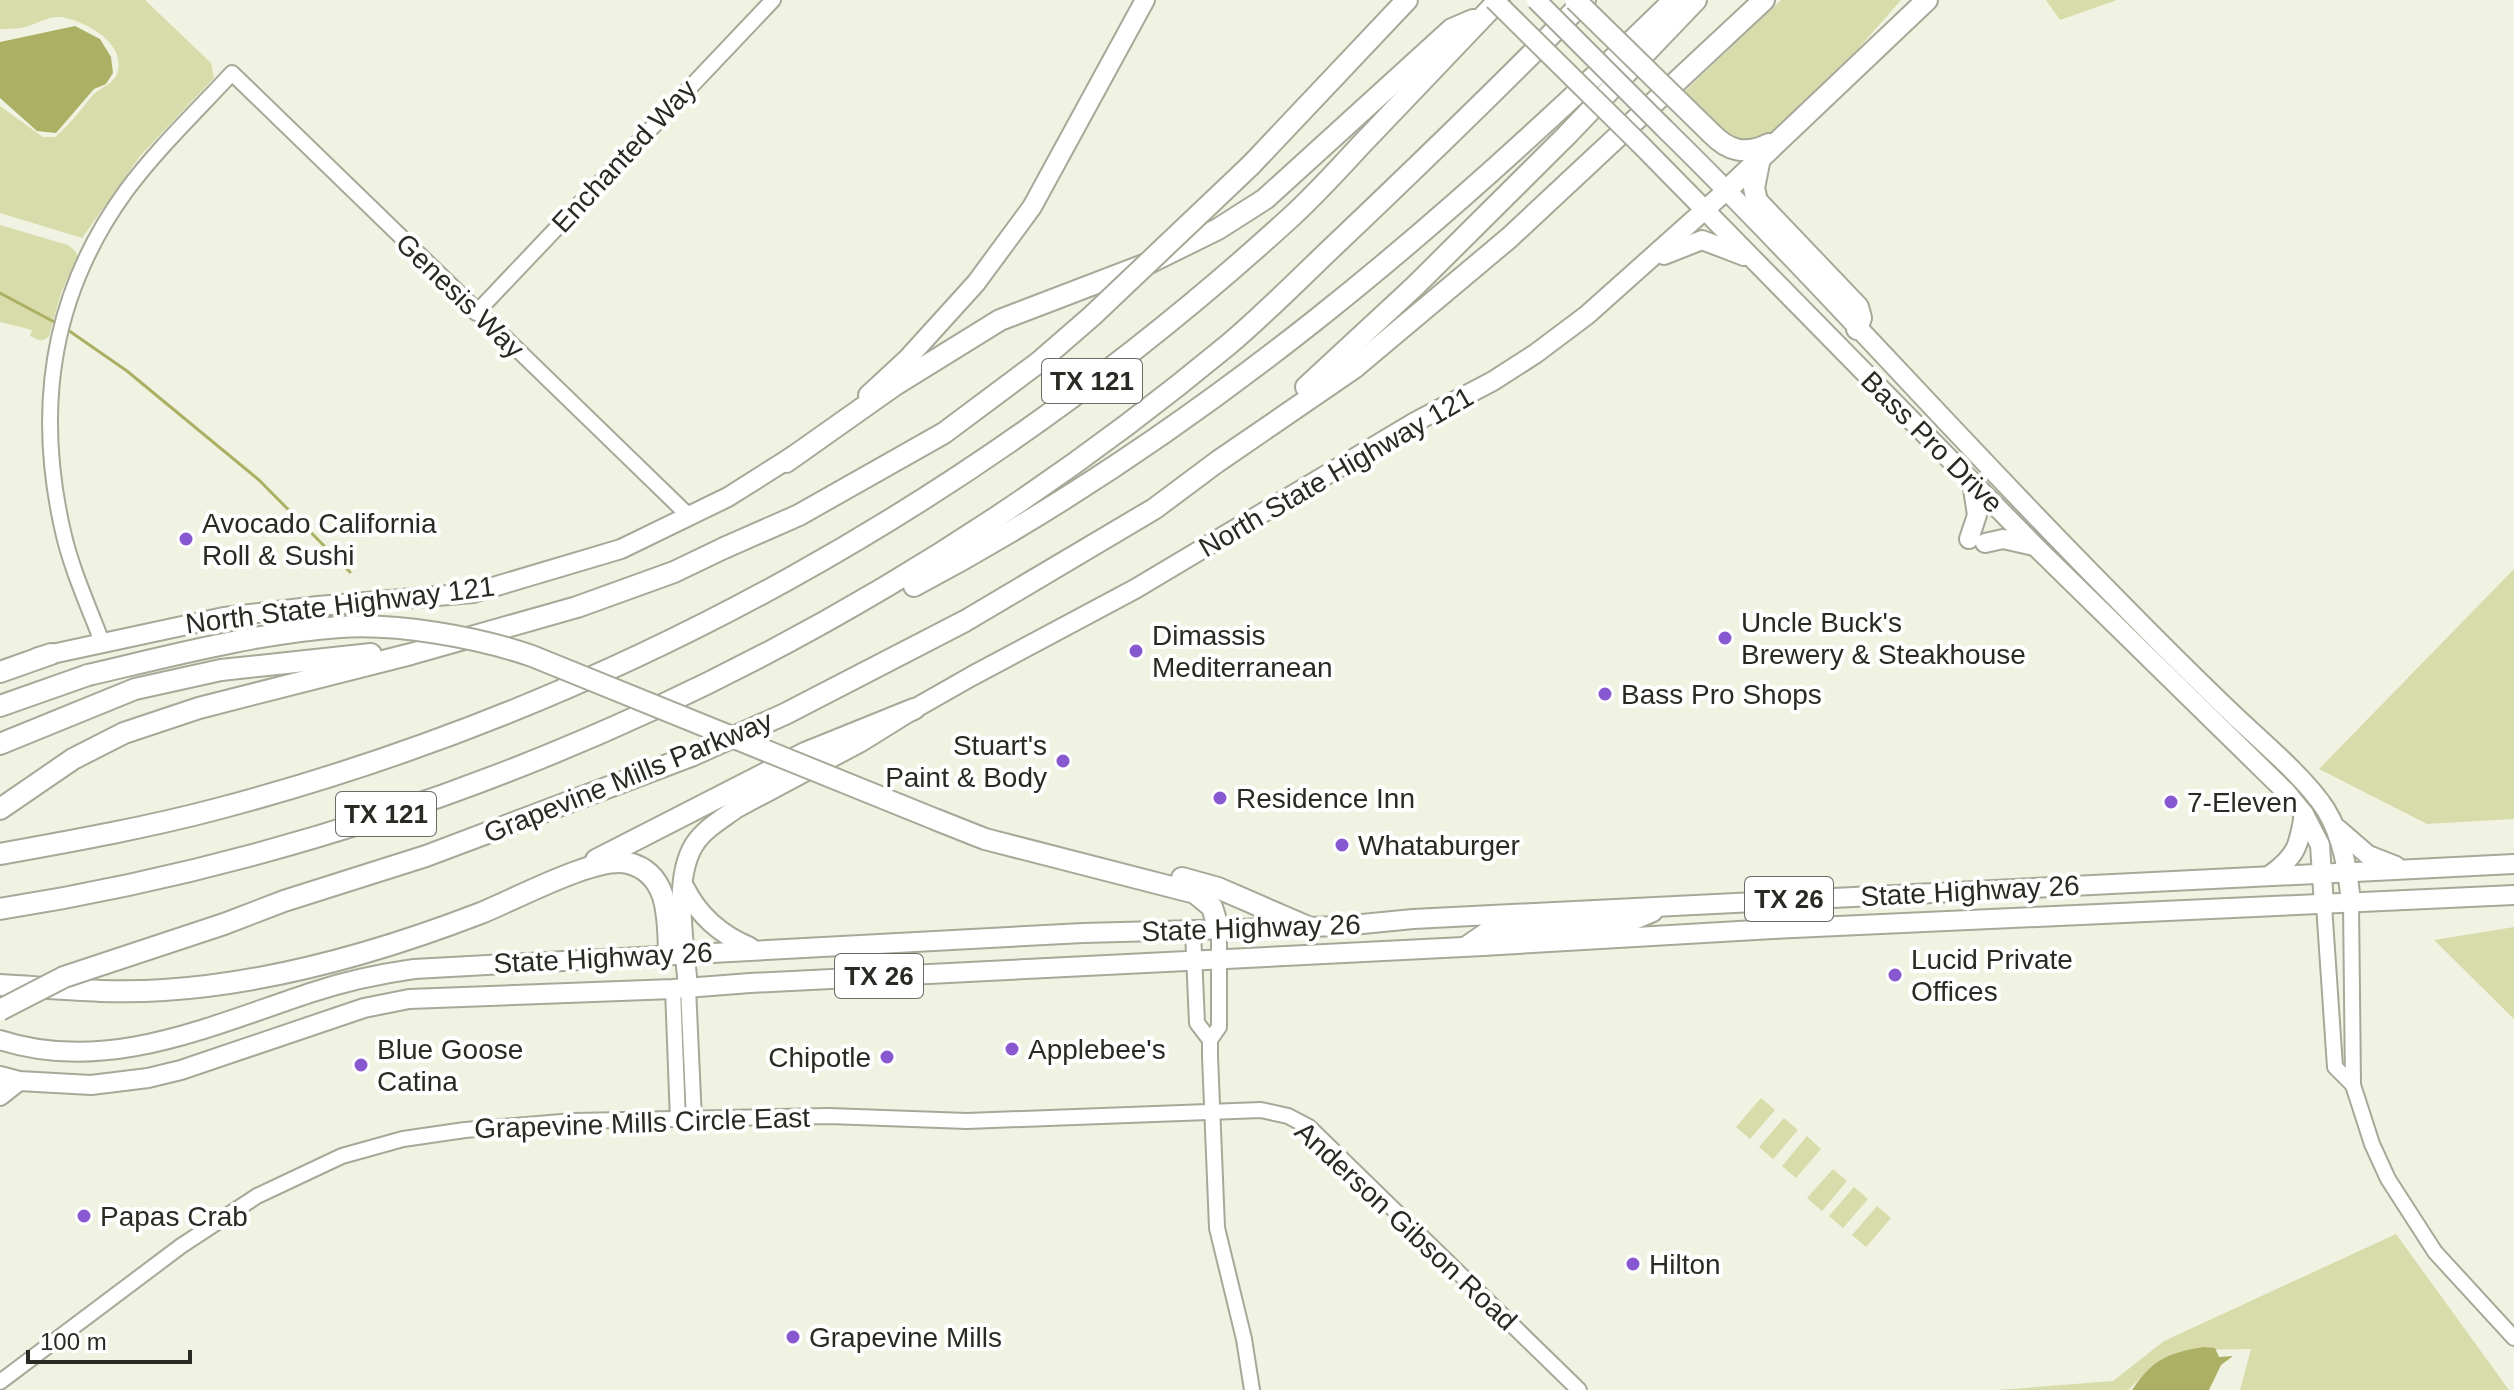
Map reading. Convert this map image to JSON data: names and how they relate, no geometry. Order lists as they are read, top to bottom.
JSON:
{
  "streets": {
    "highway": ["TX 121", "Grapevine Mills Parkway"],
    "main road": [
      "Bass Pro Drive",
      "North State Highway 121",
      "State Highway 26",
      "TX 26"
    ],
    "street": [
      "Enchanted Way",
      "Genesis Way",
      "Grapevine Mills Circle East",
      "Anderson Gibson Road"
    ]
  },
  "crossings": [
    ["Enchanted Way", "Genesis Way"],
    ["Genesis Way", "North State Highway 121"],
    ["TX 121", "Bass Pro Drive"],
    ["Bass Pro Drive", "North State Highway 121"],
    ["Bass Pro Drive", "State Highway 26"],
    ["Grapevine Mills Circle East", "Anderson Gibson Road"]
  ],
  "places": [
    "Avocado California Roll & Sushi",
    "Uncle Buck's Brewery & Steakhouse",
    "Dimassis Mediterranean",
    "Bass Pro Shops",
    "Stuart's Paint & Body",
    "Residence Inn",
    "7-Eleven",
    "Whataburger",
    "Lucid Private Offices",
    "Applebee's",
    "Chipotle",
    "Blue Goose Catina",
    "Papas Crab",
    "Hilton",
    "Grapevine Mills"
  ],
  "scale_bar": "100 m"
}
